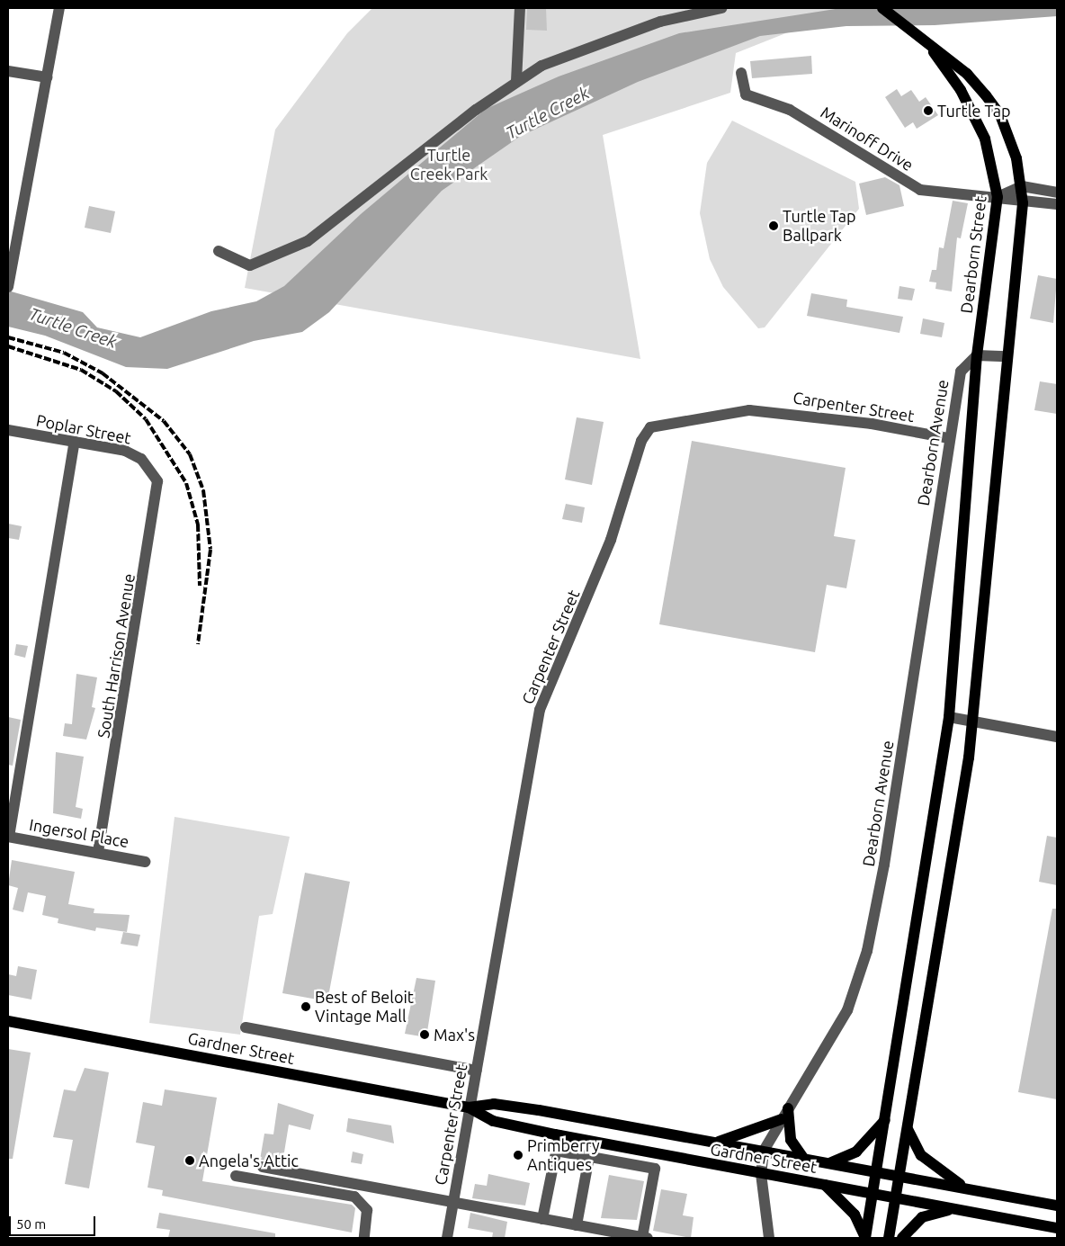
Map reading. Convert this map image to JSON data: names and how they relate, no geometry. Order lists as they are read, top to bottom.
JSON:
{
  "streets": {
    "main road": ["Dearborn Street", "Gardner Street"],
    "street": [
      "Marinoff Drive",
      "Carpenter Street",
      "Poplar Street",
      "Dearborn Avenue",
      "South Harrison Avenue",
      "Ingersol Place"
    ]
  },
  "crossings": [
    ["Marinoff Drive", "Dearborn Street"],
    ["Dearborn Street", "Dearborn Avenue"],
    ["Dearborn Street", "Gardner Street"],
    ["Carpenter Street", "Dearborn Avenue"],
    ["Carpenter Street", "Gardner Street"],
    ["Poplar Street", "South Harrison Avenue"],
    ["Dearborn Avenue", "Gardner Street"],
    ["South Harrison Avenue", "Ingersol Place"]
  ],
  "water": ["Turtle Creek"],
  "parks": ["Turtle Creek Park"],
  "places": [
    "Turtle Tap",
    "Turtle Tap Ballpark",
    "Best of Beloit Vintage Mall",
    "Max's",
    "Primberry Antiques",
    "Angela's Attic"
  ],
  "scale_bar": "50 m"
}
